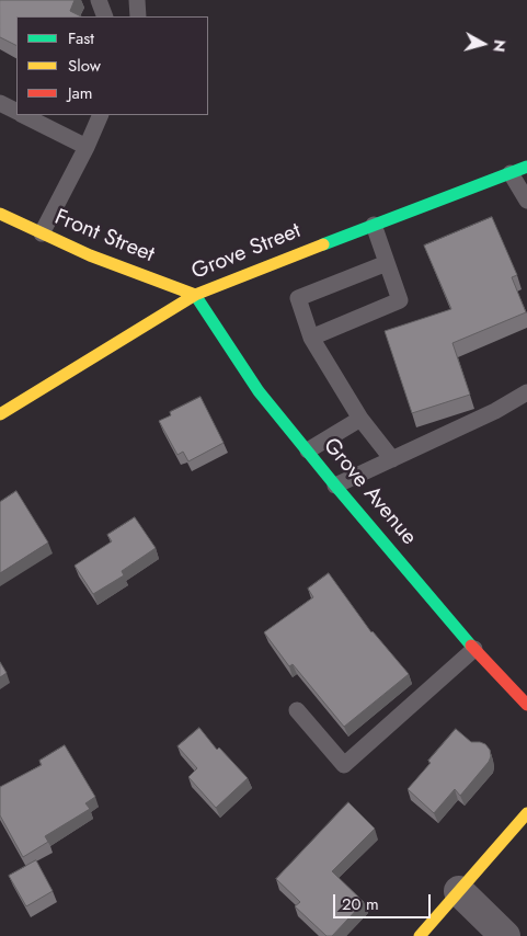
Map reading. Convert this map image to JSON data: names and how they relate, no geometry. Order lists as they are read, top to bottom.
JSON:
{
  "streets": {
    "main road": ["Front Street", "Grove Street", "Grove Avenue"]
  },
  "crossings": [
    ["Front Street", "Grove Street"],
    ["Front Street", "Grove Avenue"],
    ["Grove Street", "Grove Avenue"]
  ],
  "legend": ["Fast", "Slow", "Jam"],
  "scale_bar": "20 m",
  "north": "right"
}
